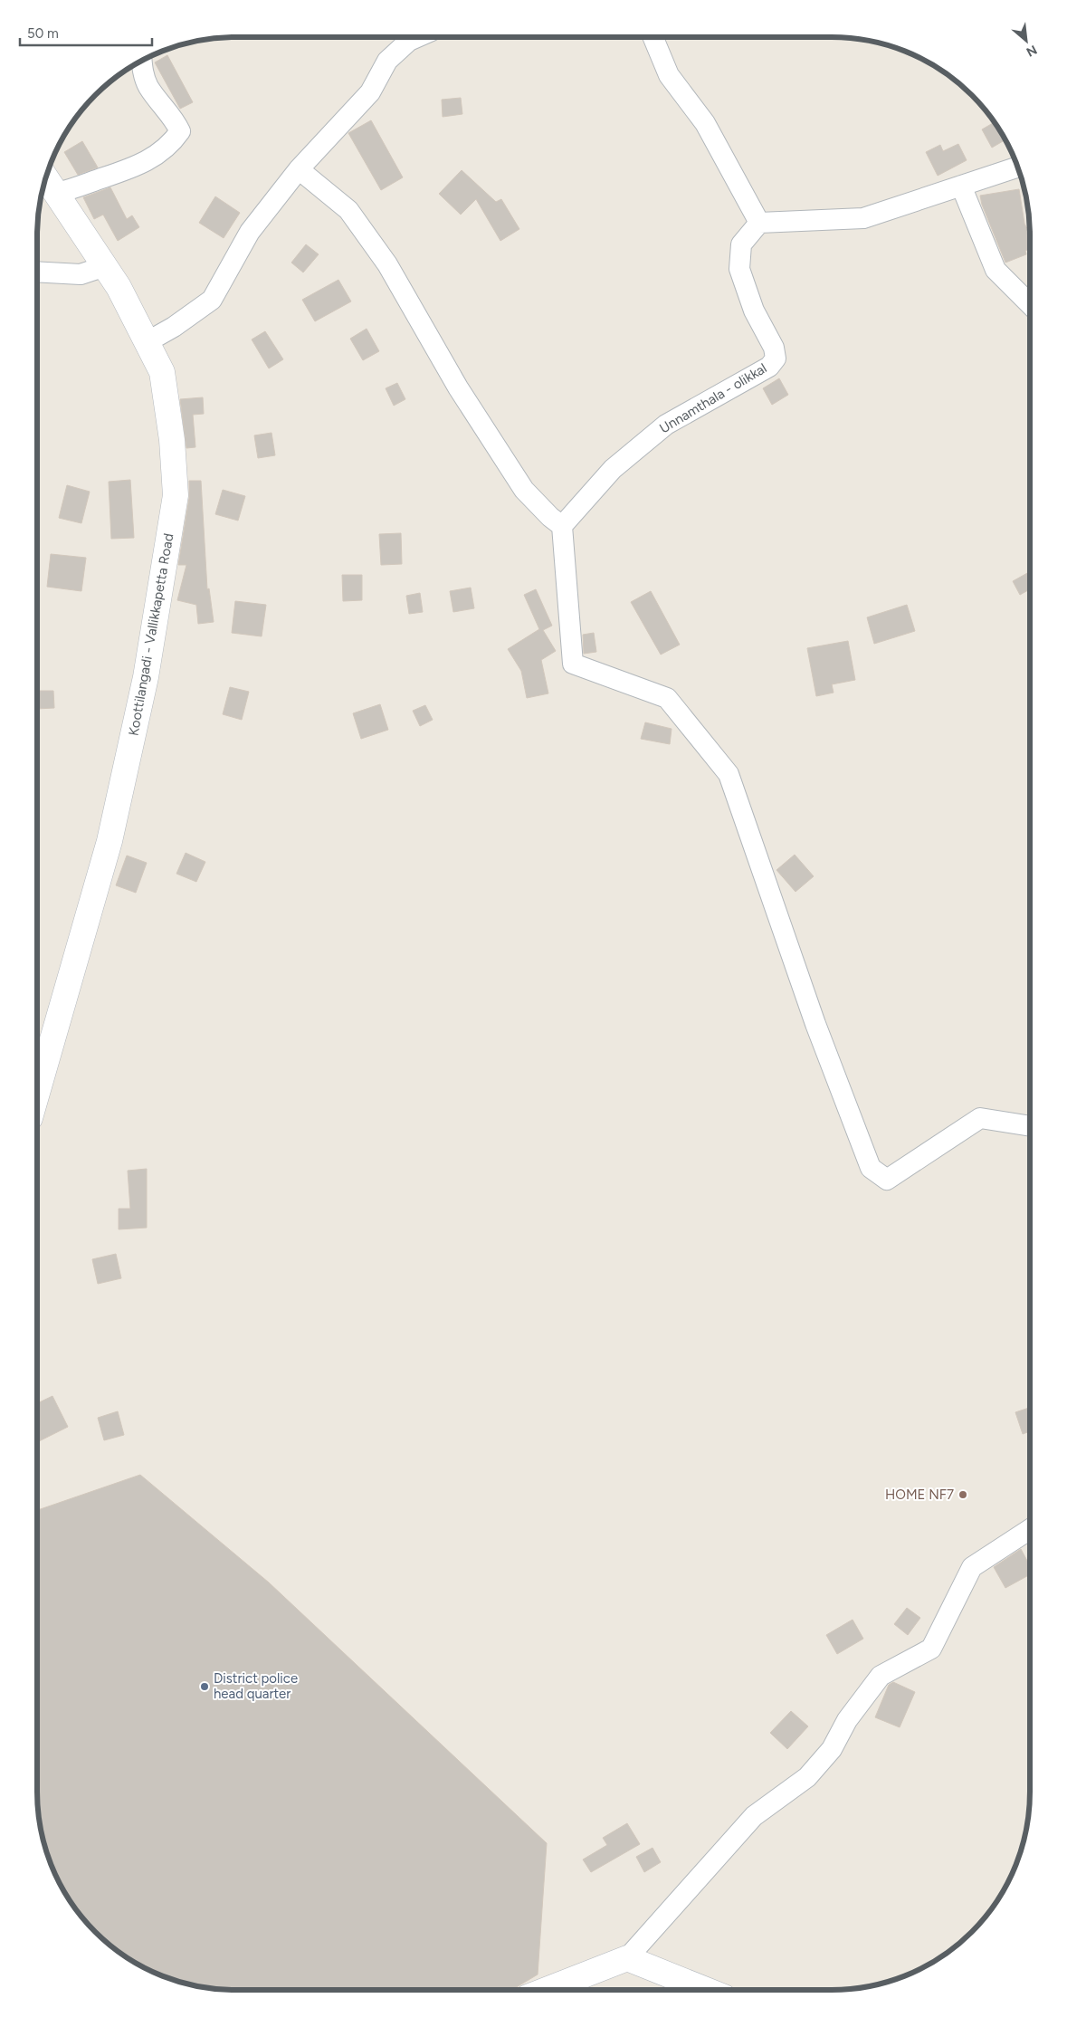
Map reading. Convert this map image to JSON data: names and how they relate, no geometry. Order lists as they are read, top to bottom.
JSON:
{
  "streets": {
    "main road": ["Koottilangadi - Vallikkapetta Road"],
    "street": ["Unnamthala - olikkal"]
  },
  "places": ["HOME NF7", "District police head quarter"],
  "scale_bar": "50 m",
  "north": "bottom right"
}
